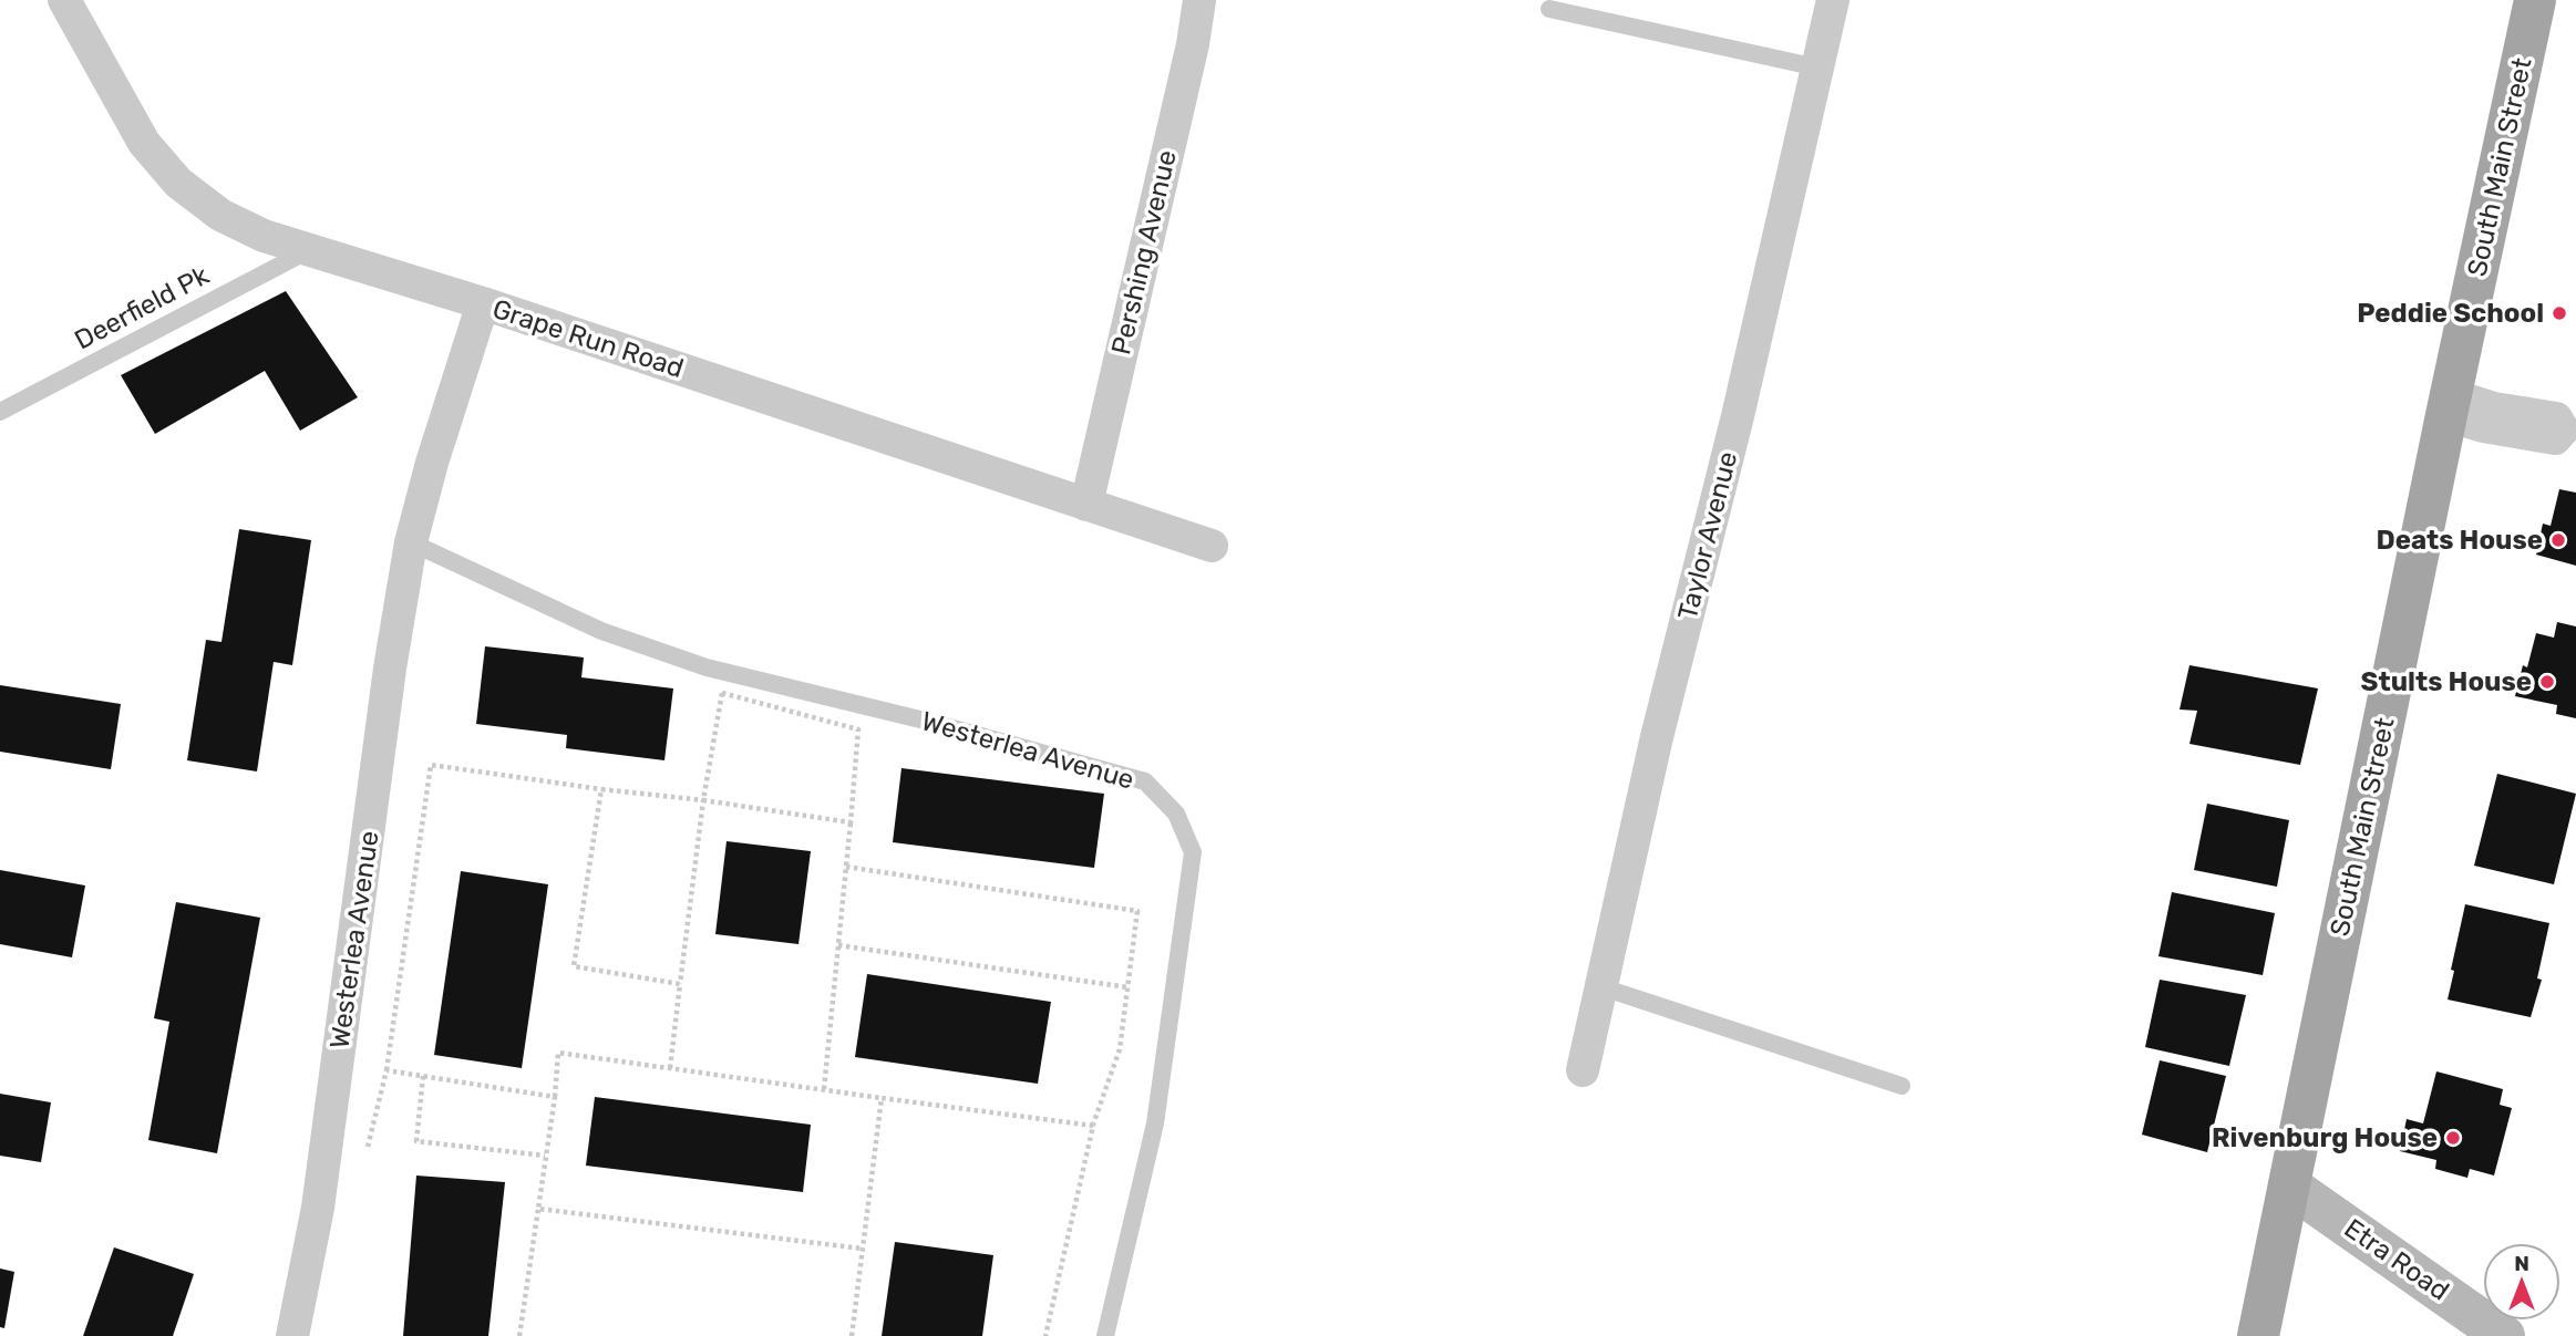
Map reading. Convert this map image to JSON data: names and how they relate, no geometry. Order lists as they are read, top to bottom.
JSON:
{
  "streets": {
    "main road": ["South Main Street", "Etra Road"],
    "street": [
      "Pershing Avenue",
      "Grape Run Road",
      "Taylor Avenue",
      "Westerlea Avenue"
    ],
    "lane": ["Deerfield Pk"]
  },
  "crossings": [
    ["South Main Street", "Etra Road"],
    ["Pershing Avenue", "Grape Run Road"],
    ["Deerfield Pk", "Grape Run Road"],
    ["Grape Run Road", "Westerlea Avenue"]
  ],
  "places": [
    "Peddie School",
    "Deats House",
    "Stults House",
    "Rivenburg House"
  ],
  "north": "top"
}
